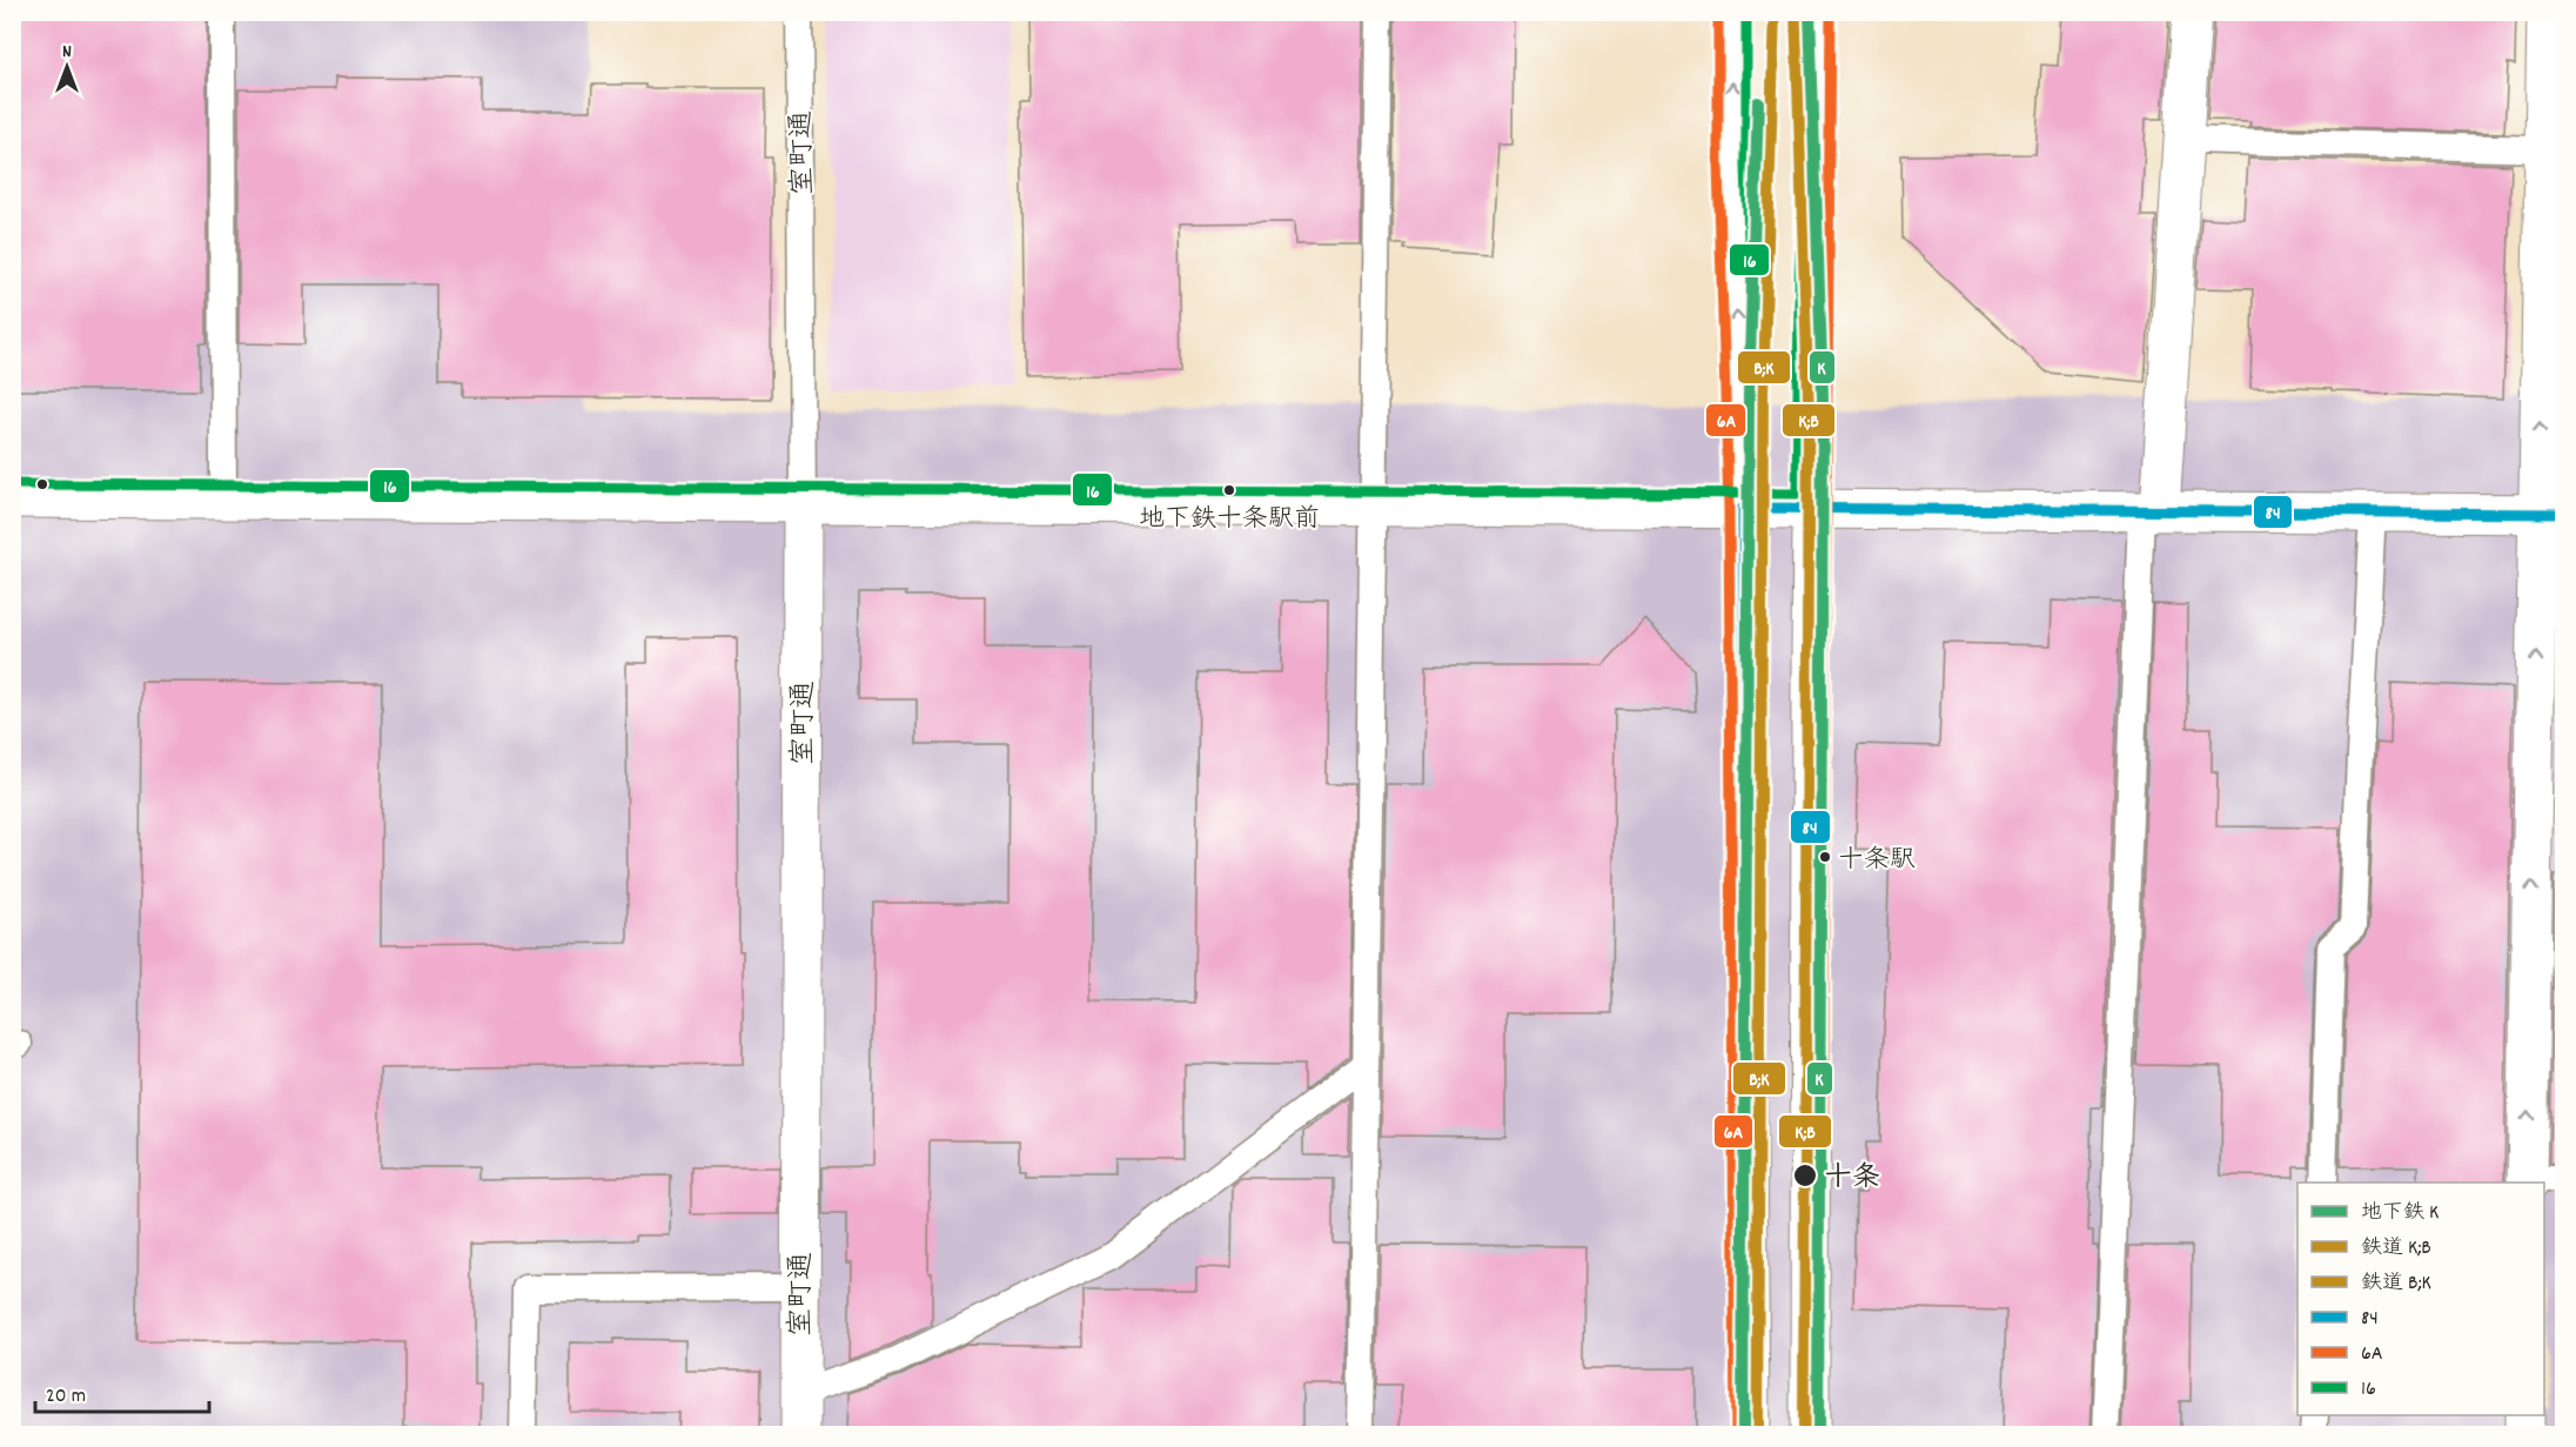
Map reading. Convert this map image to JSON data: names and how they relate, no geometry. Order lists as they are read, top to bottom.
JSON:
{
  "streets": {
    "street": ["室町通"]
  },
  "places": ["地下鉄十条駅前", "十条駅", "十条"],
  "lines": [
    "metro line K",
    "rail line K;B",
    "rail line B;K",
    "transit line 6A",
    "transit line 16",
    "transit line 84"
  ],
  "legend": [
    "地下鉄 K",
    "鉄道 K;B",
    "鉄道 B;K",
    "84",
    "6A",
    "16"
  ],
  "scale_bar": "20 m",
  "north": "top"
}
